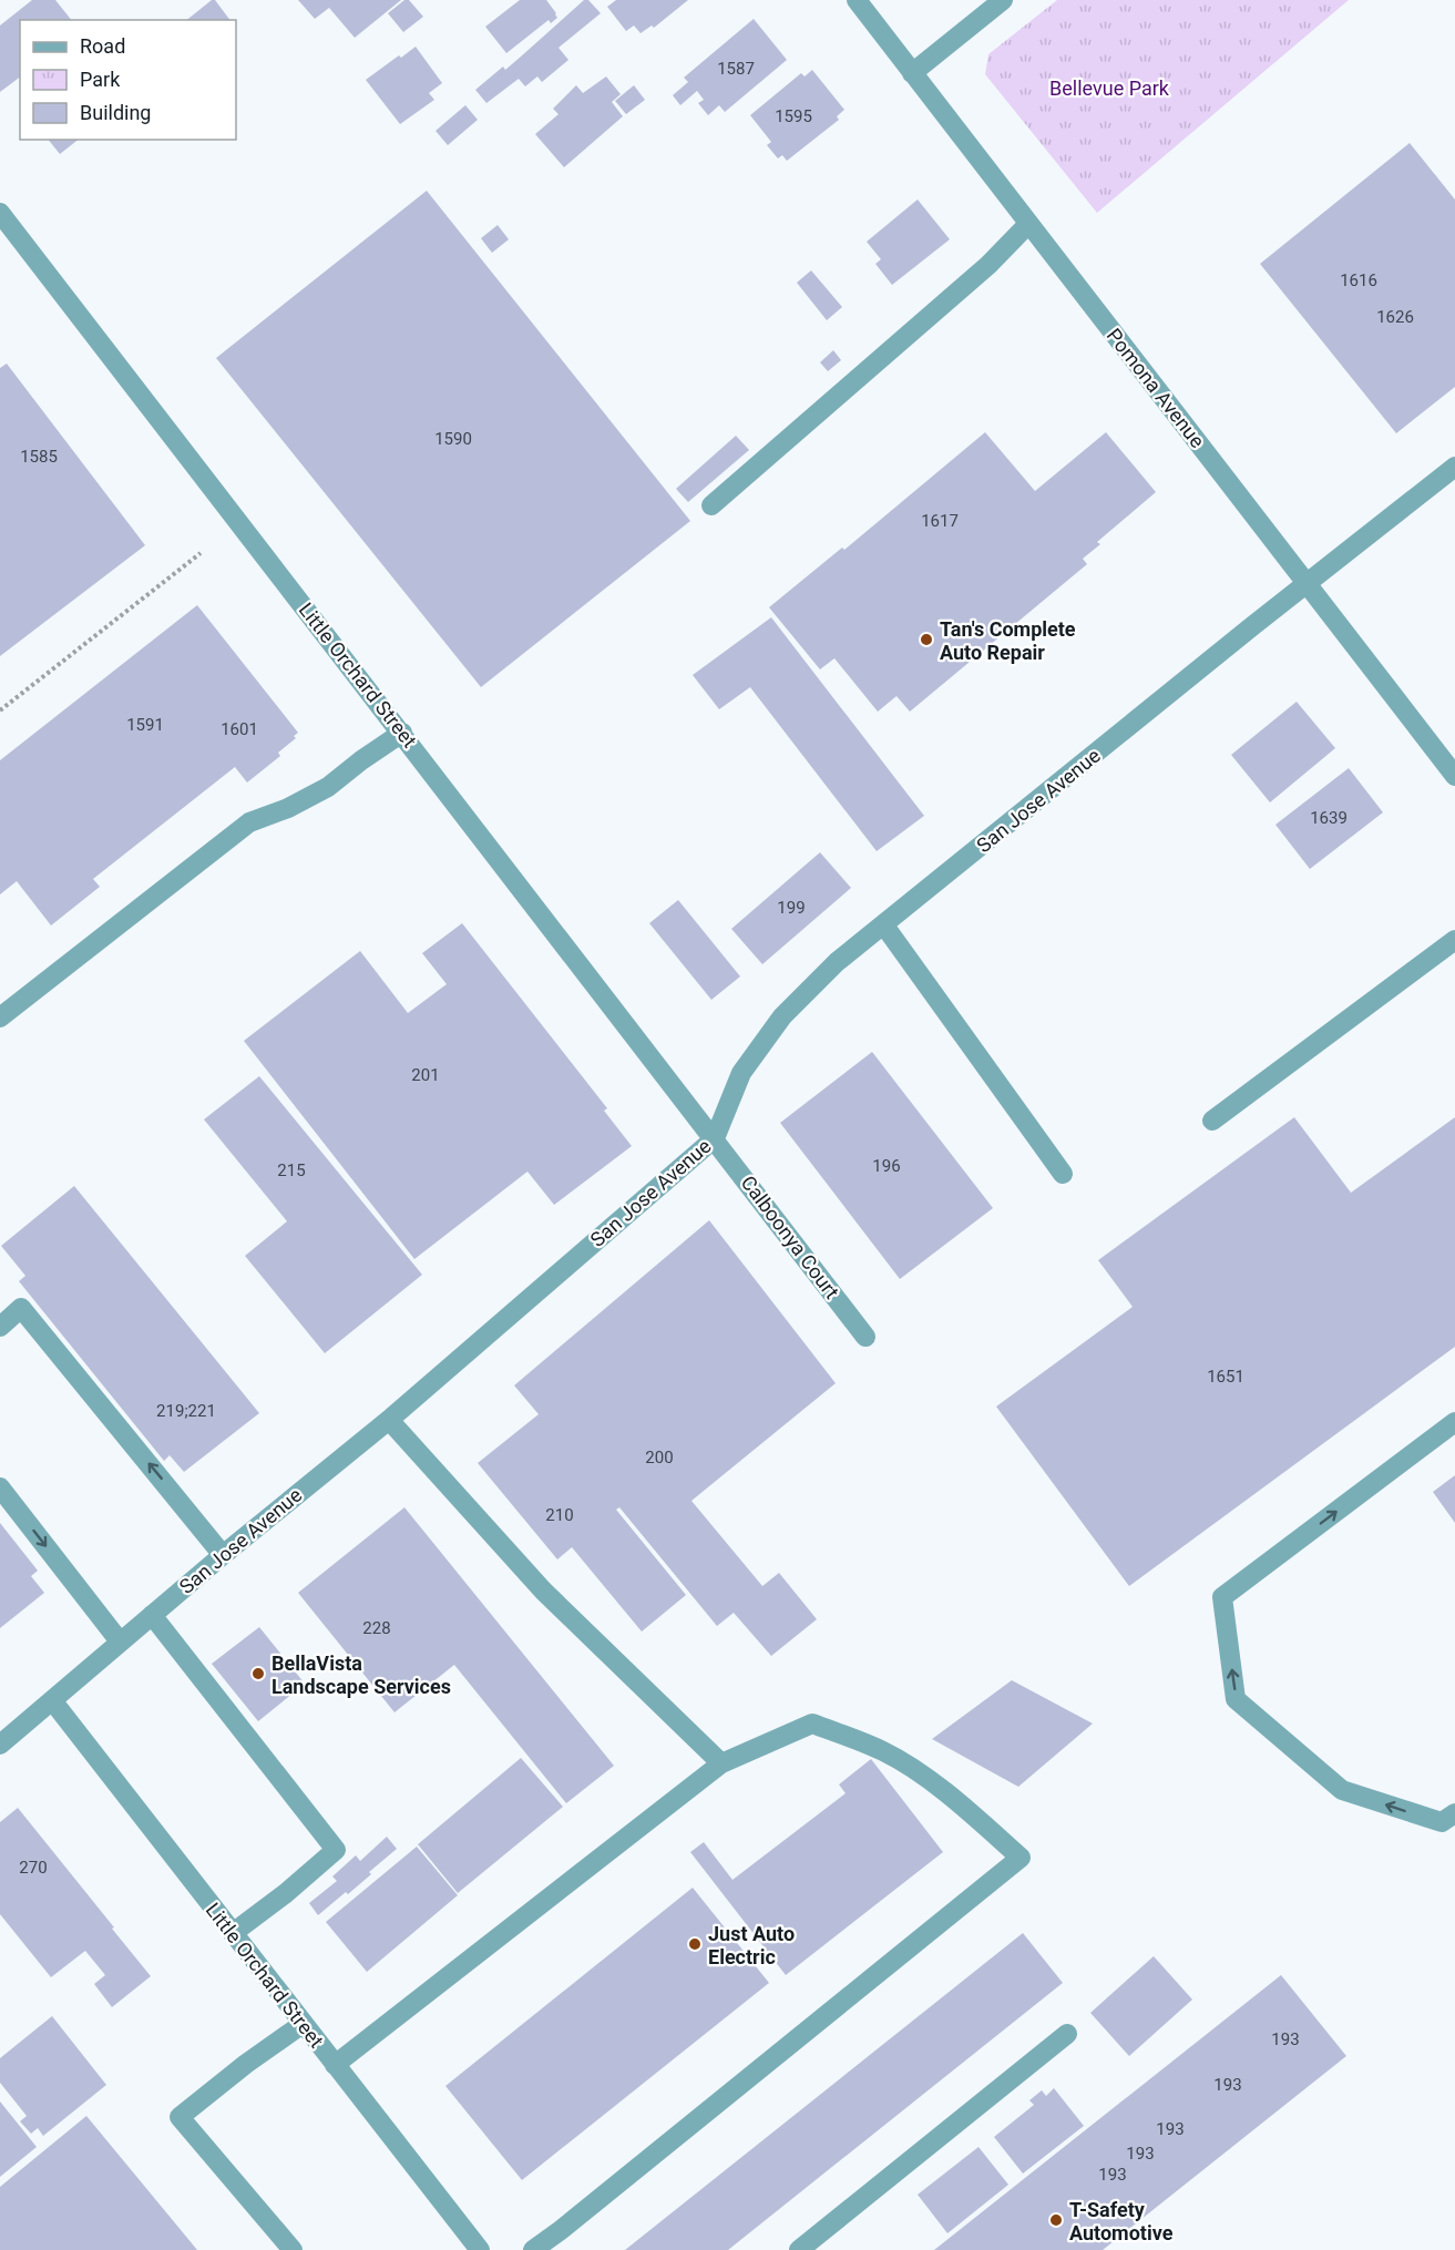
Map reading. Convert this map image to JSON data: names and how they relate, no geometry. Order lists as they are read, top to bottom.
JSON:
{
  "streets": {
    "street": [
      "Pomona Avenue",
      "Little Orchard Street",
      "San Jose Avenue",
      "Calboonya Court"
    ]
  },
  "crossings": [
    ["Pomona Avenue", "San Jose Avenue"],
    ["Little Orchard Street", "San Jose Avenue"],
    ["Little Orchard Street", "Calboonya Court"],
    ["San Jose Avenue", "Calboonya Court"]
  ],
  "parks": ["Bellevue Park"],
  "places": [
    "Tan's Complete Auto Repair",
    "BellaVista Landscape Services",
    "Just Auto Electric",
    "T-Safety Automotive"
  ],
  "house_numbers": [
    "1587",
    "1595",
    "1616",
    "1626",
    "1590",
    "1585",
    "1617",
    "1591",
    "1601",
    "1639",
    "199",
    "201",
    "196",
    "215",
    "1651",
    "219;221",
    "200",
    "210",
    "228",
    "270",
    "193",
    "193",
    "193",
    "193",
    "193"
  ],
  "legend": ["Road", "Park", "Building"]
}
